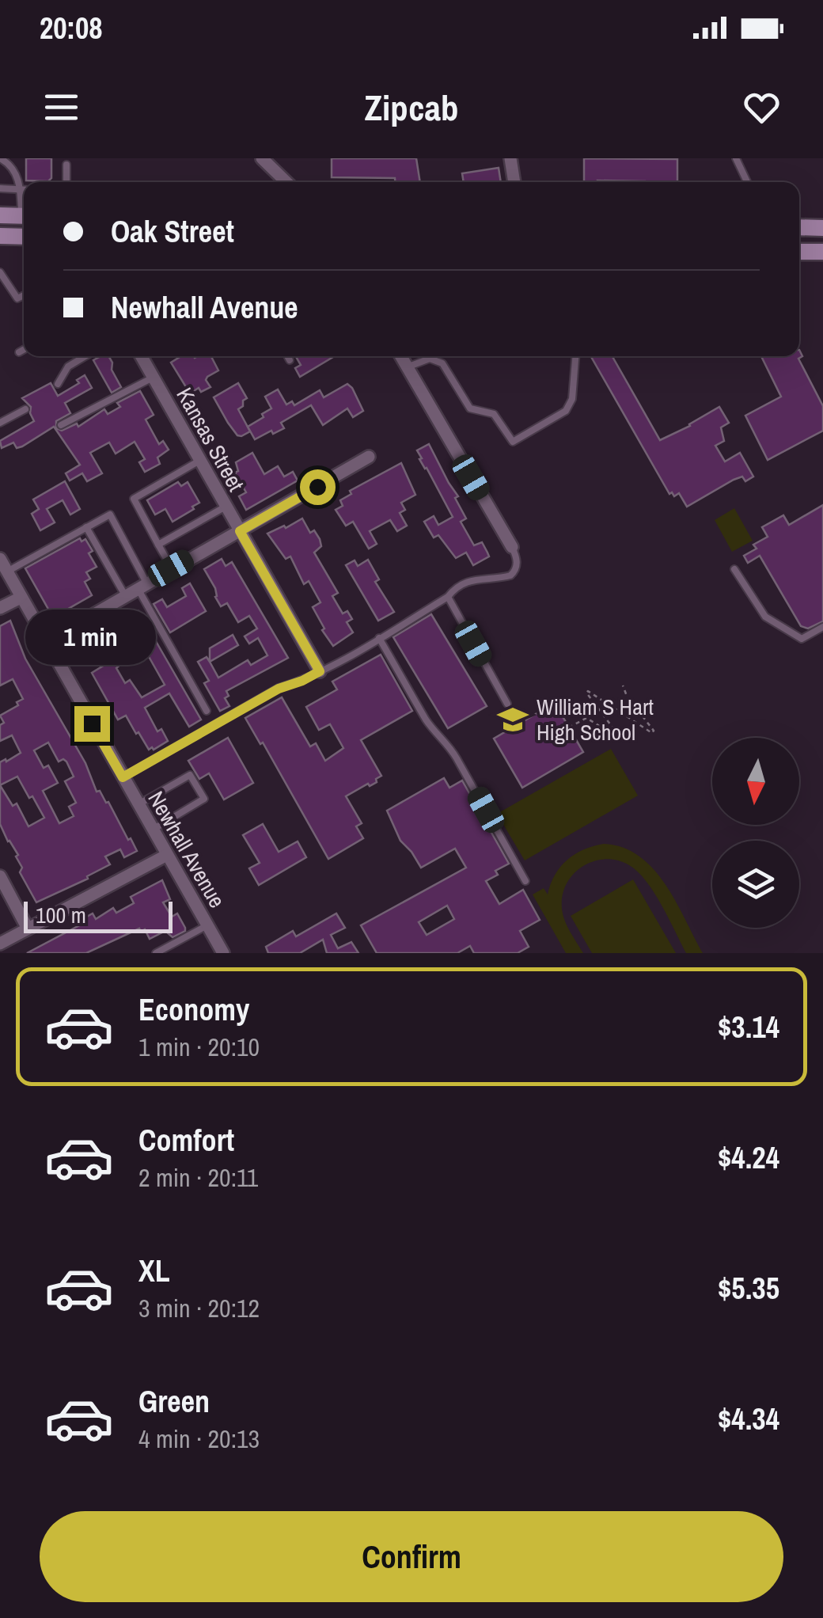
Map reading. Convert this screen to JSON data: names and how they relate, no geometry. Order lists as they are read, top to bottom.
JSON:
{
  "streets": {
    "street": ["Kansas Street", "Newhall Avenue"]
  },
  "places": {
    "school or university": ["William S Hart High School"]
  },
  "scale_bar": "100 m",
  "north": "bottom",
  "page": {
    "status": "20:08",
    "header": "Zipcab",
    "banner": ["Oak Street", "Newhall Avenue"],
    "bubble": "1 min",
    "scale": "100 m",
    "list": [
      {
        "name": "Economy",
        "note": "1 min · 20:10",
        "value": "$3.14"
      },
      {
        "name": "Comfort",
        "note": "2 min · 20:11",
        "value": "$4.24"
      },
      {
        "name": "XL",
        "note": "3 min · 20:12",
        "value": "$5.35"
      },
      {
        "name": "Green",
        "note": "4 min · 20:13",
        "value": "$4.34"
      }
    ],
    "buttons": "Confirm"
  }
}
